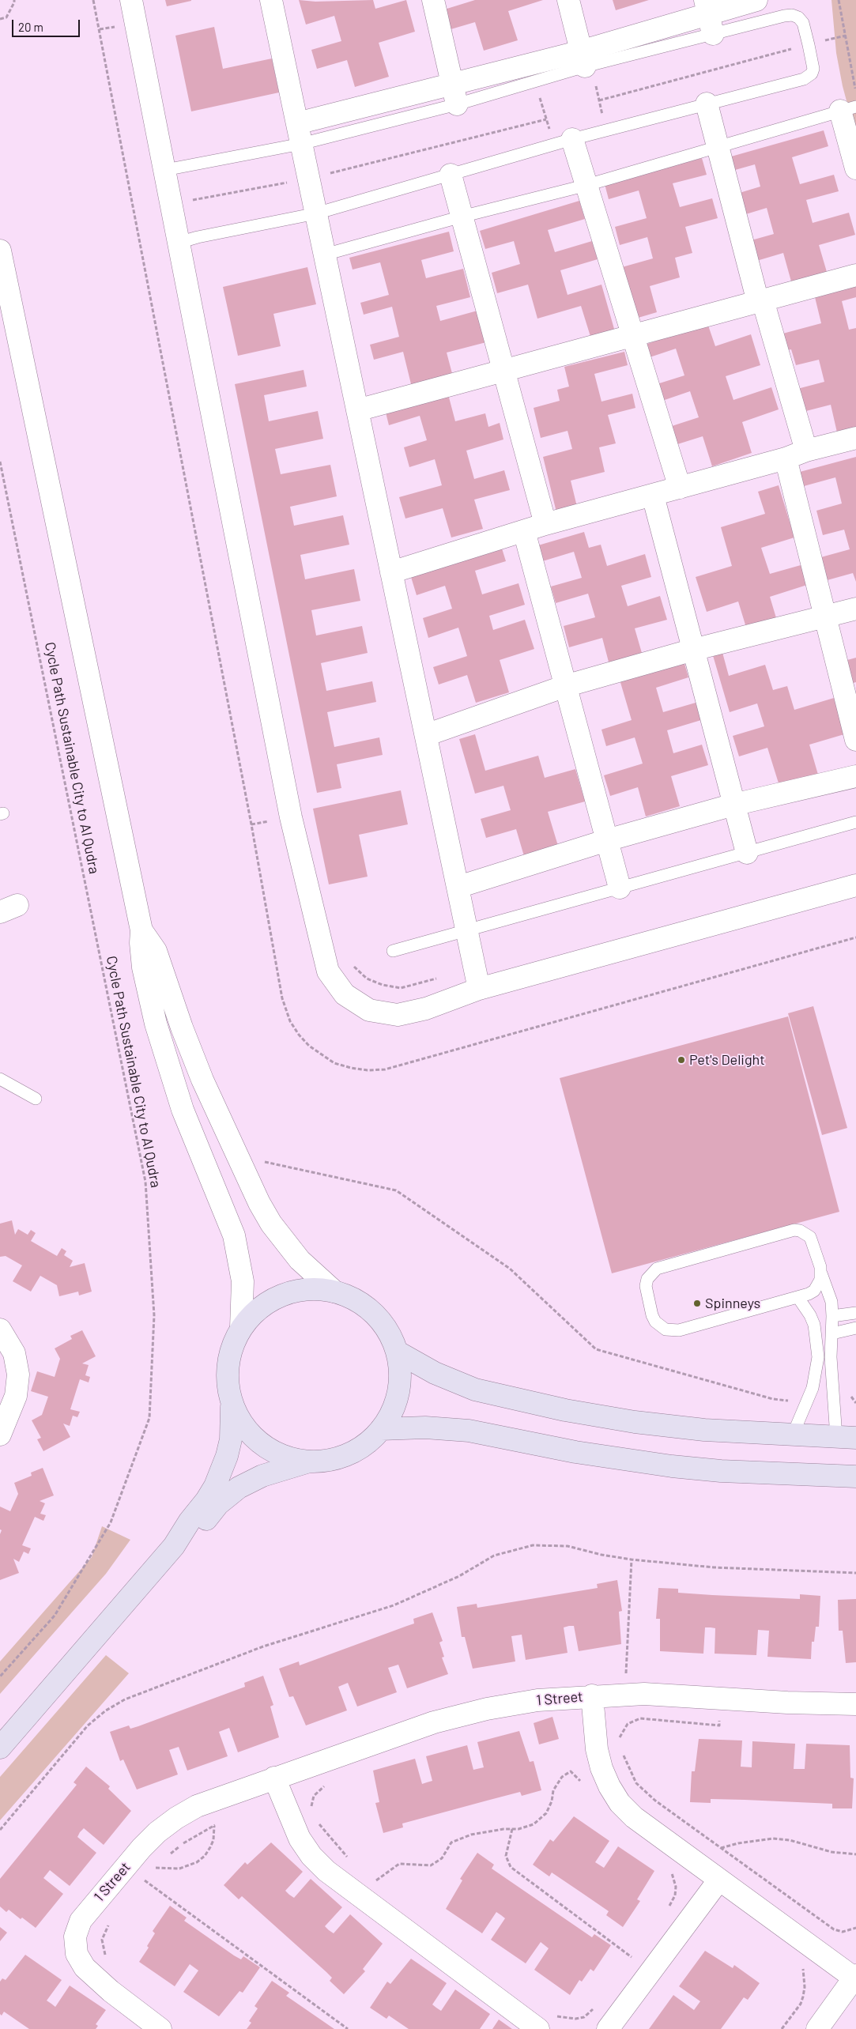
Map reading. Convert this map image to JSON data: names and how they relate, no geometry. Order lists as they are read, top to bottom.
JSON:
{
  "streets": {
    "street": ["1 Street"],
    "path": ["Cycle Path Sustainable City to Al Qudra"]
  },
  "places": ["Pet's Delight", "Spinneys"],
  "scale_bar": "20 m"
}
